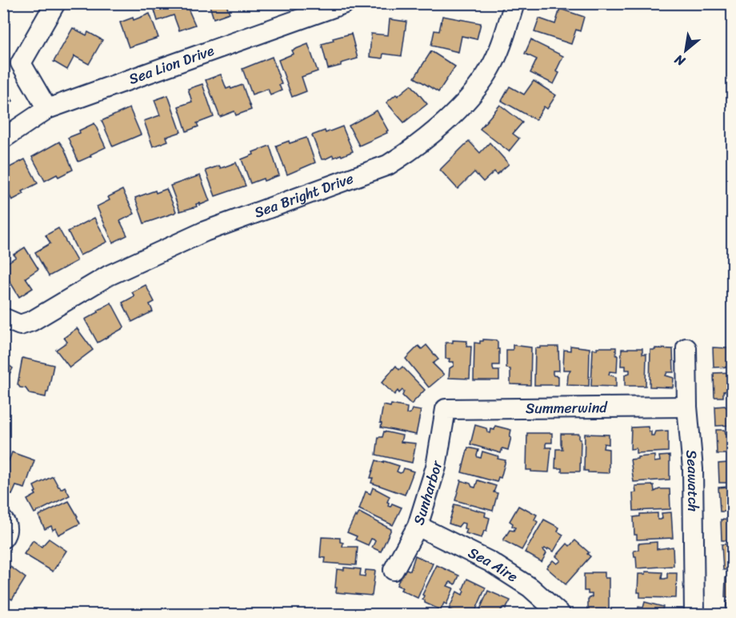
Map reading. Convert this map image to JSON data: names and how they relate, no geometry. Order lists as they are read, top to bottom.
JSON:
{
  "streets": {
    "street": [
      "Sea Lion Drive",
      "Sea Bright Drive",
      "Summerwind",
      "Seawatch",
      "Sunharbor",
      "Sea Aire"
    ]
  },
  "crossings": [
    ["Summerwind", "Seawatch"],
    ["Summerwind", "Sunharbor"],
    ["Sunharbor", "Sea Aire"]
  ],
  "north": "bottom left"
}
